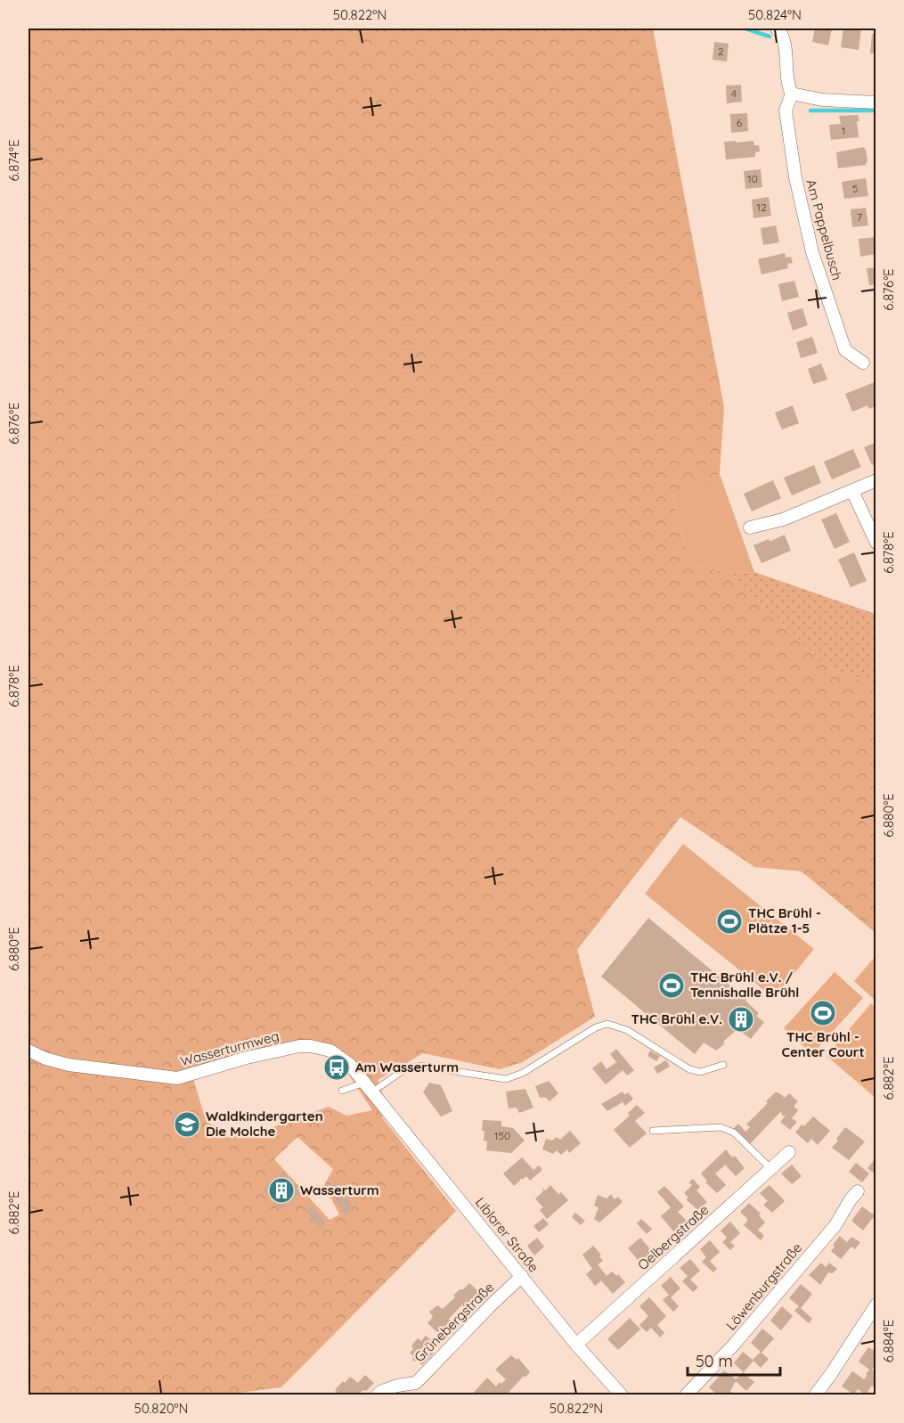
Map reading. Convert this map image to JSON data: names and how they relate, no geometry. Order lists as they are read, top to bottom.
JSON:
{
  "streets": {
    "street": [
      "Am Pappelbusch",
      "Wasserturmweg",
      "Liblarer Straße",
      "Oelbergstraße",
      "Löwenburgstraße",
      "Grünebergstraße"
    ]
  },
  "crossings": [
    ["Wasserturmweg", "Liblarer Straße"],
    ["Liblarer Straße", "Oelbergstraße"],
    ["Liblarer Straße", "Grünebergstraße"]
  ],
  "places": {
    "sports": ["THC Brühl - Plätze 1-5", "THC Brühl e.V. / Tennishalle Brühl", "THC Brühl - Center Court"],
    "building": ["THC Brühl e.V.", "Wasserturm"],
    "bus stop": ["Am Wasserturm"],
    "school or university": ["Waldkindergarten Die Molche"]
  },
  "house_numbers": [
    "2",
    "4",
    "6",
    "1",
    "10",
    "5",
    "12",
    "7",
    "150"
  ],
  "scale_bar": "50 m",
  "coordinates": [
    "50.822°N",
    "50.824°N",
    "6.874°E",
    "6.876°E",
    "6.878°E",
    "6.880°E",
    "6.882°E",
    "6.884°E",
    "50.820°N"
  ]
}
